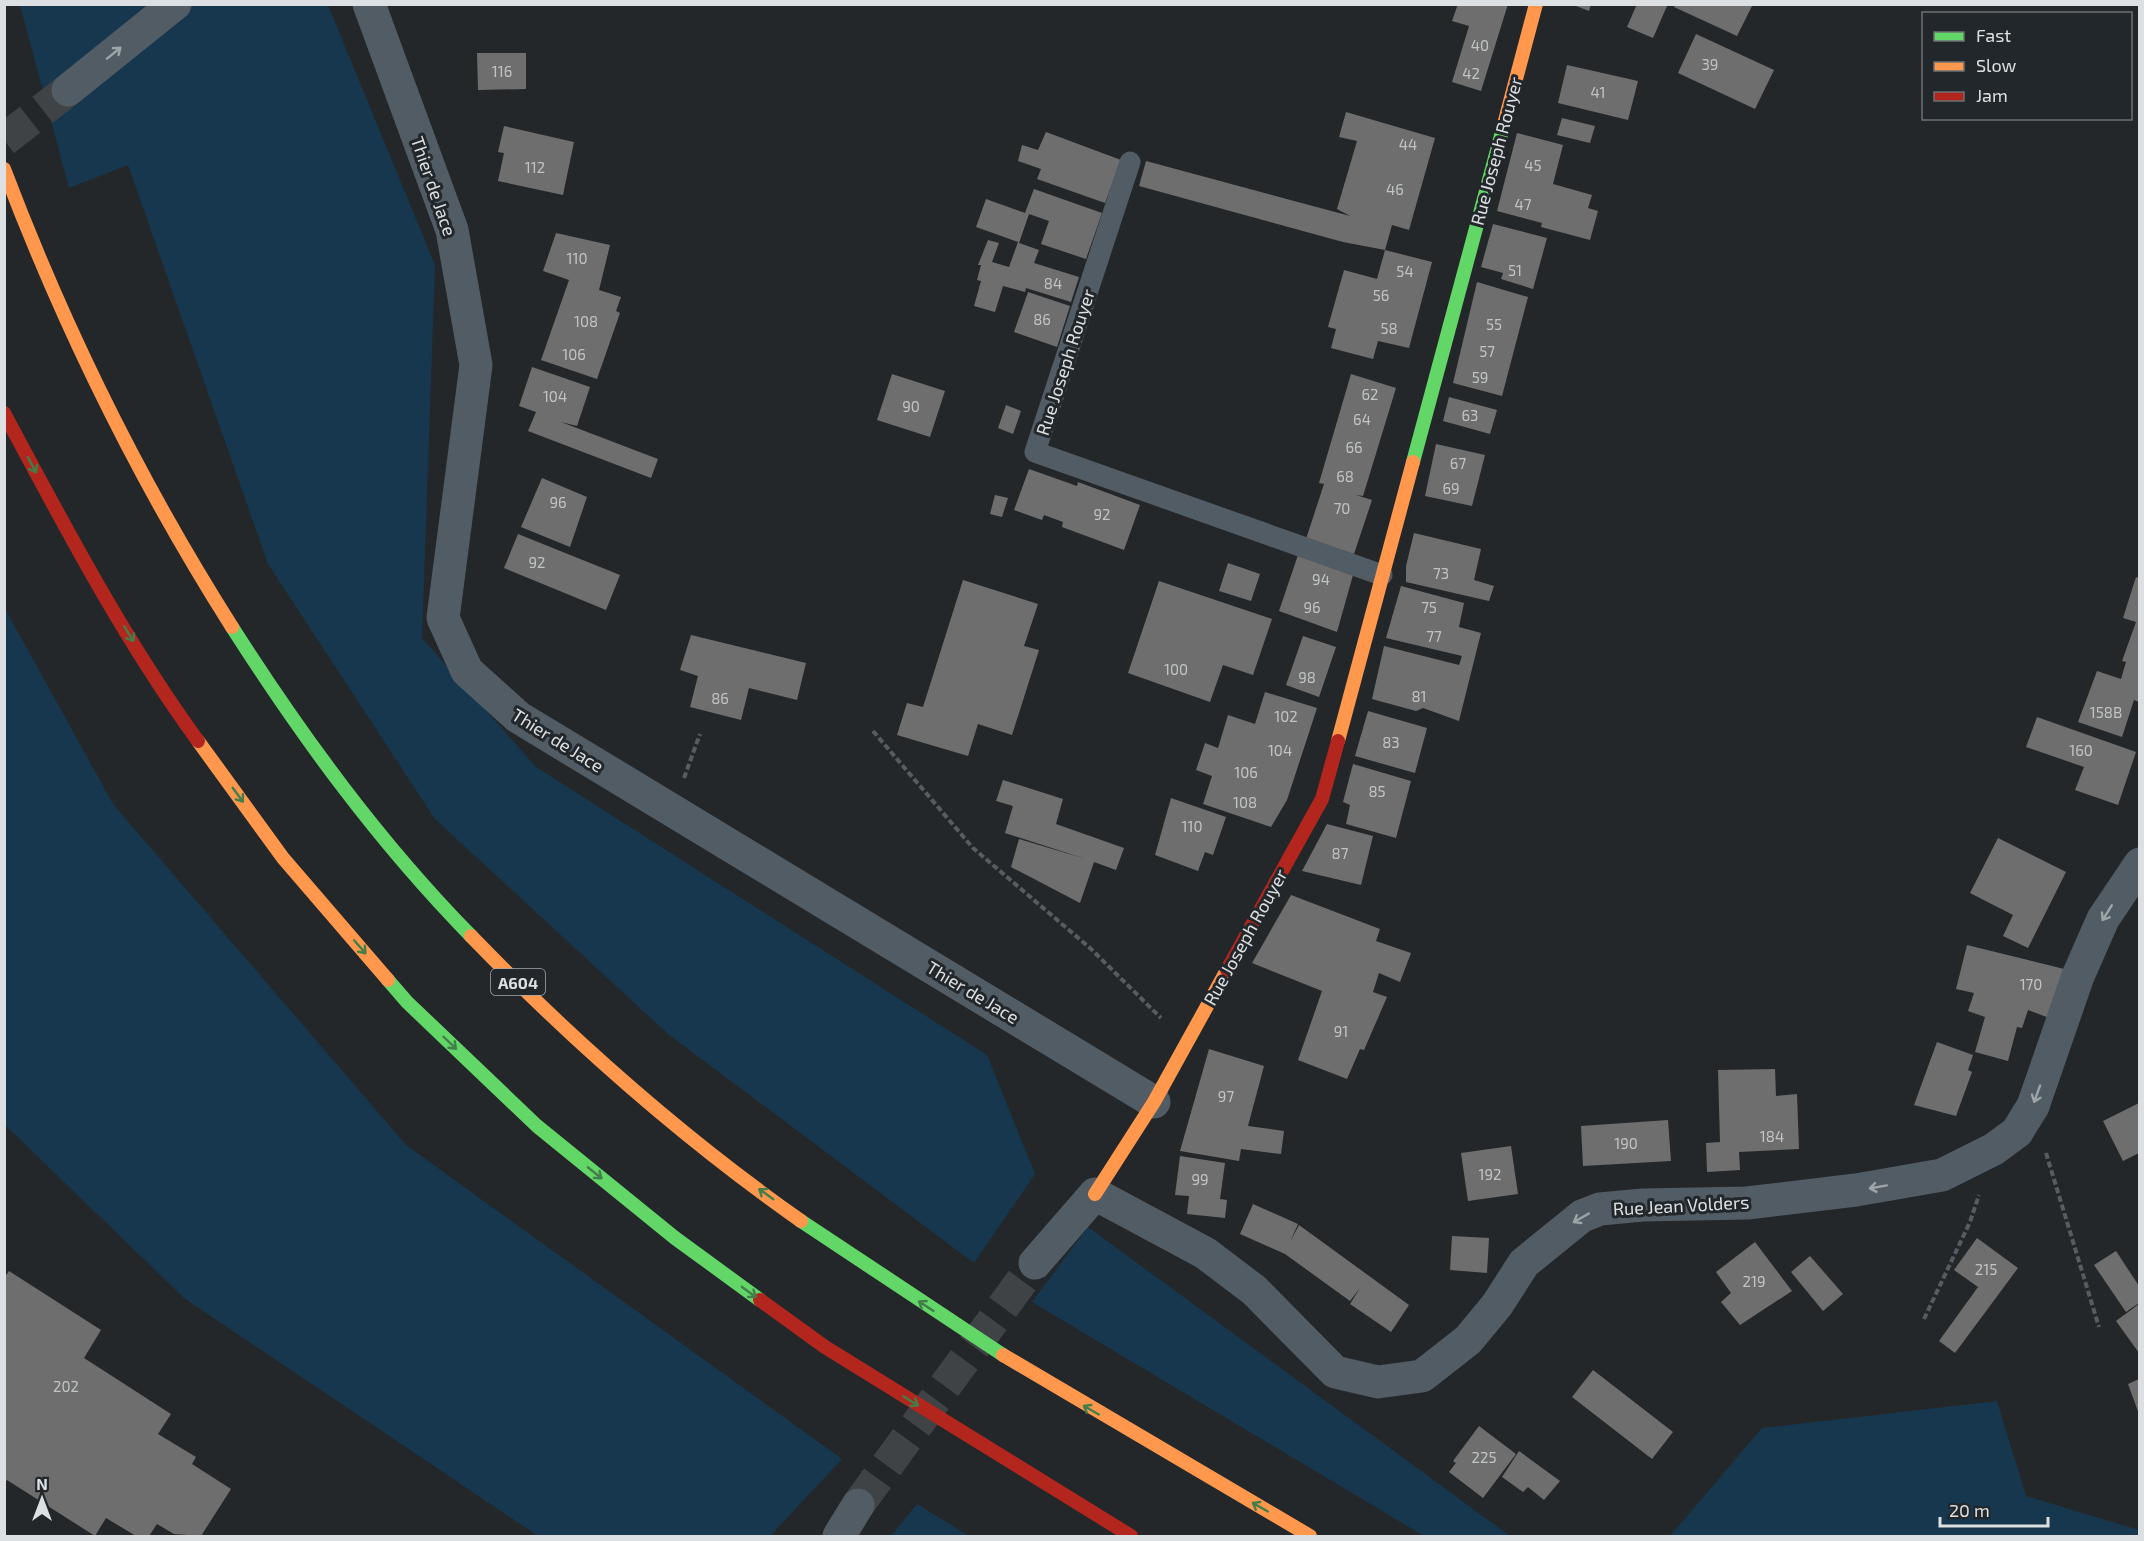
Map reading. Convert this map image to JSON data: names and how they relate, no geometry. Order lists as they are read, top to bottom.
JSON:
{
  "streets": {
    "main road": ["Rue Joseph Rouyer", "A604"],
    "street": ["Thier de Jace", "Rue Jean Volders"]
  },
  "crossings": [
    ["Rue Joseph Rouyer", "Thier de Jace"],
    ["Rue Joseph Rouyer", "Rue Jean Volders"]
  ],
  "one_way": ["Rue Jean Volders"],
  "house_numbers": [
    "40",
    "39",
    "116",
    "42",
    "41",
    "44",
    "45",
    "112",
    "46",
    "47",
    "110",
    "51",
    "54",
    "84",
    "56",
    "86",
    "108",
    "55",
    "58",
    "57",
    "106",
    "59",
    "62",
    "104",
    "90",
    "63",
    "64",
    "66",
    "67",
    "68",
    "69",
    "96",
    "70",
    "92",
    "92",
    "73",
    "94",
    "96",
    "75",
    "77",
    "100",
    "98",
    "81",
    "86",
    "158B",
    "102",
    "83",
    "104",
    "160",
    "106",
    "85",
    "108",
    "110",
    "87",
    "170",
    "91",
    "97",
    "184",
    "190",
    "192",
    "99",
    "215",
    "219",
    "202",
    "225"
  ],
  "legend": ["Fast", "Slow", "Jam"],
  "scale_bar": "20 m",
  "north": "top"
}
